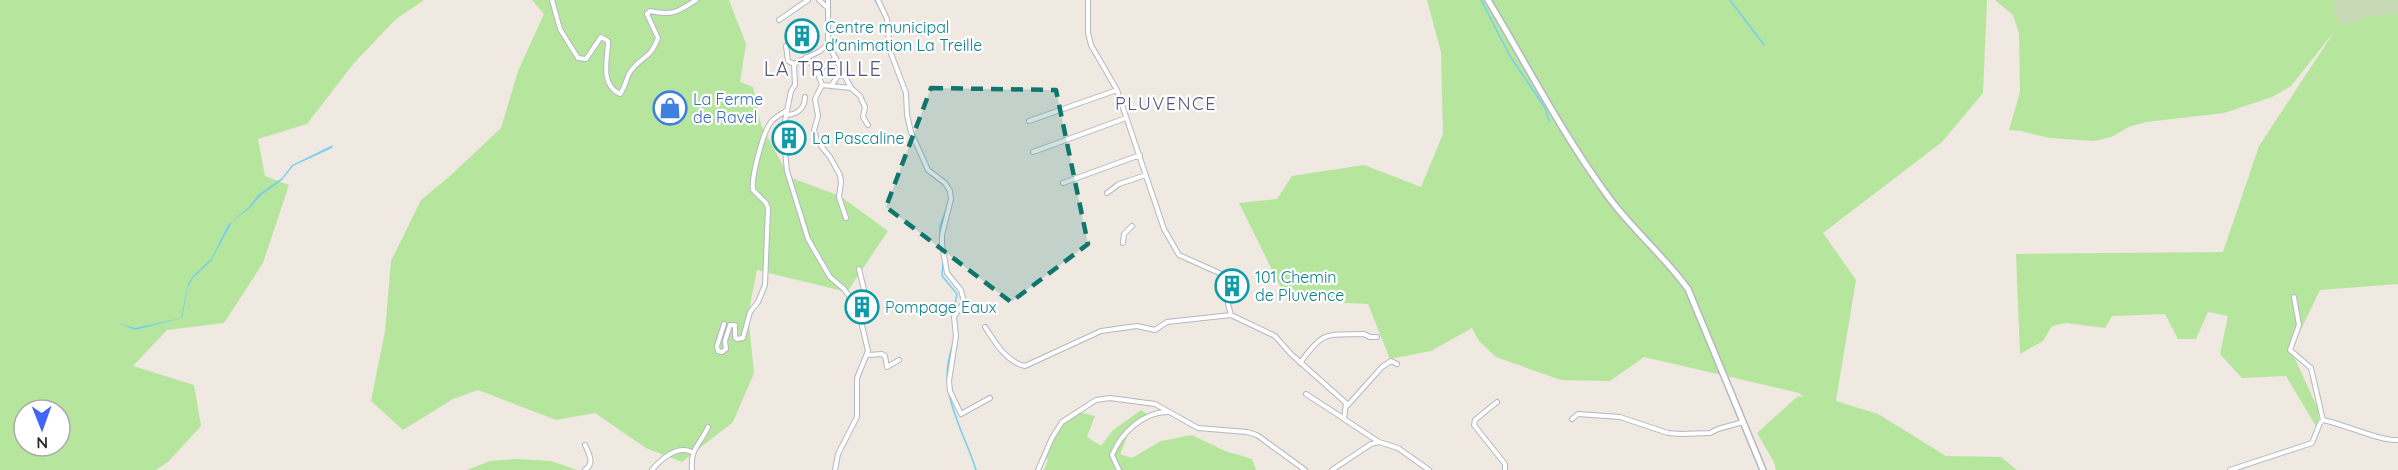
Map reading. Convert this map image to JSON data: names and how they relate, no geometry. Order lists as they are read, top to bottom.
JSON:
{
  "districts": ["LA TREILLE", "PLUVENCE"],
  "places": {
    "building": [
      "Centre municipal d'animation La Treille",
      "La Pascaline",
      "101 Chemin de Pluvence",
      "Pompage Eaux"
    ],
    "shop": ["La Ferme de Ravel"]
  },
  "north": "bottom"
}
